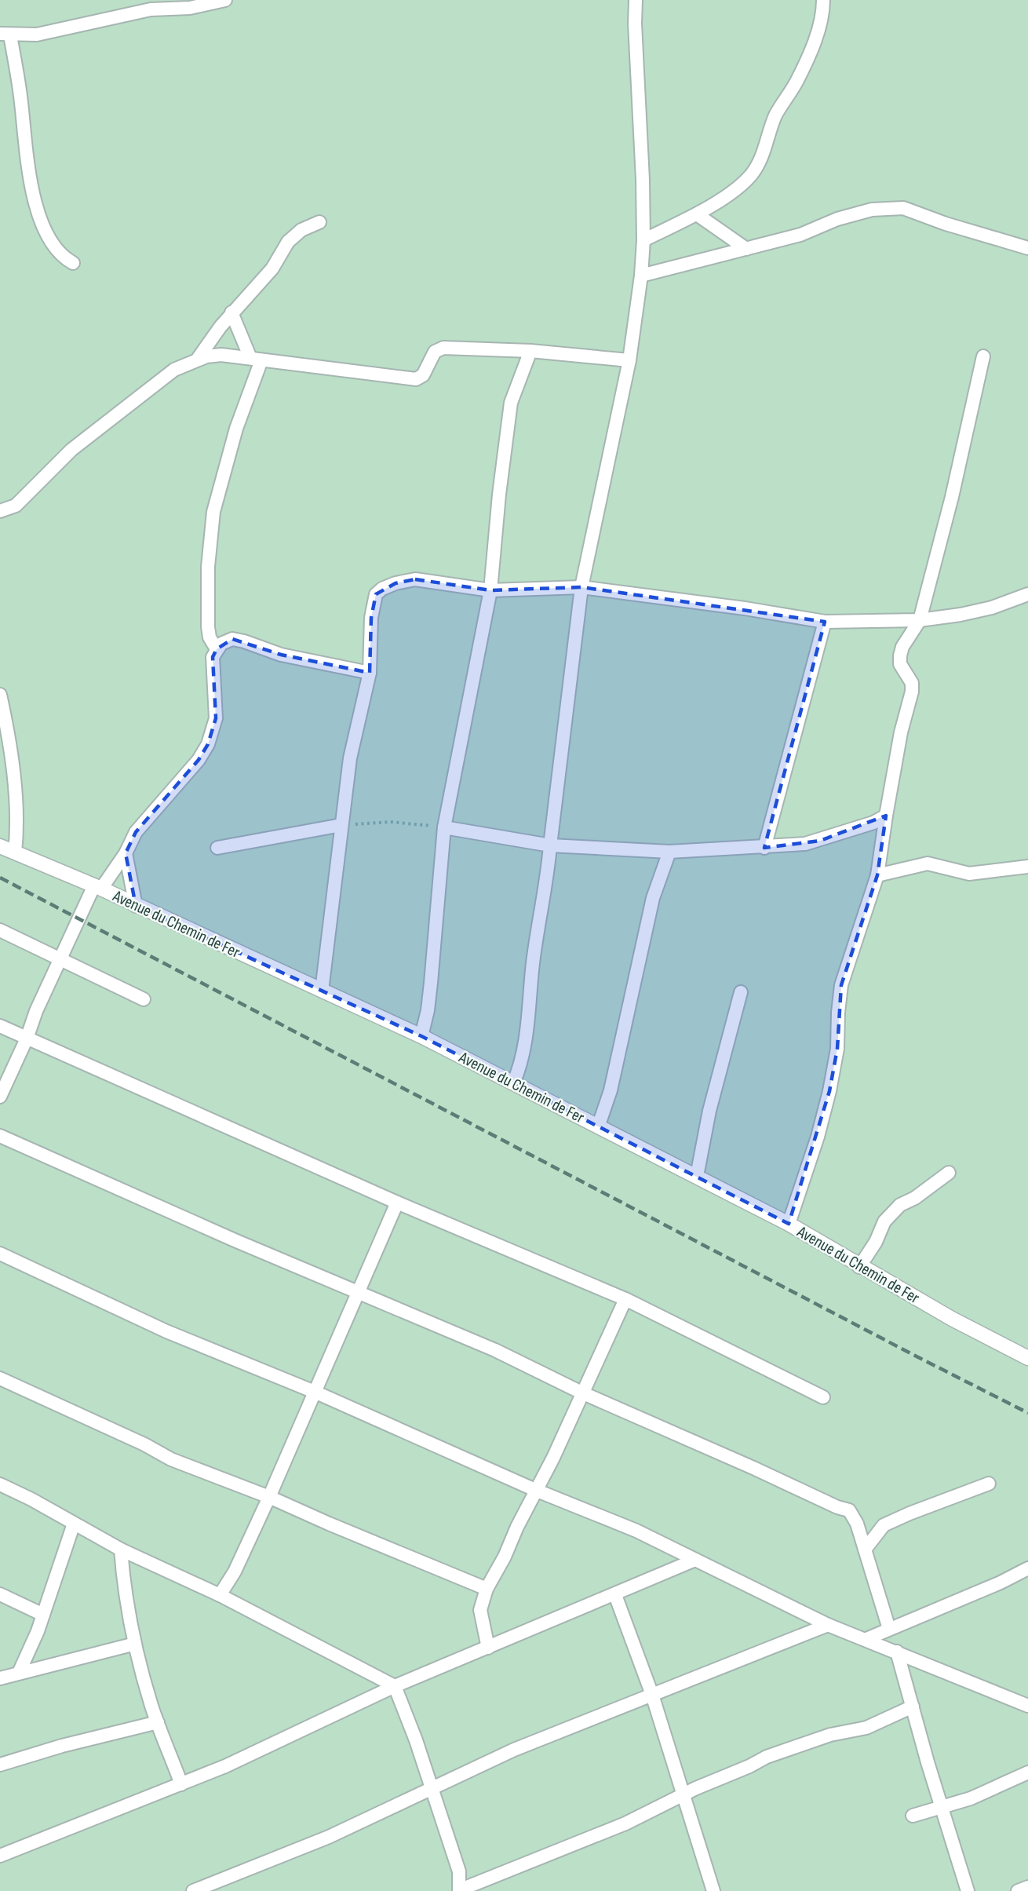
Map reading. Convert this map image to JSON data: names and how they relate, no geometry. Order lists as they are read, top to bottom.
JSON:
{
  "streets": {
    "street": ["Avenue du Chemin de Fer"]
  }
}
